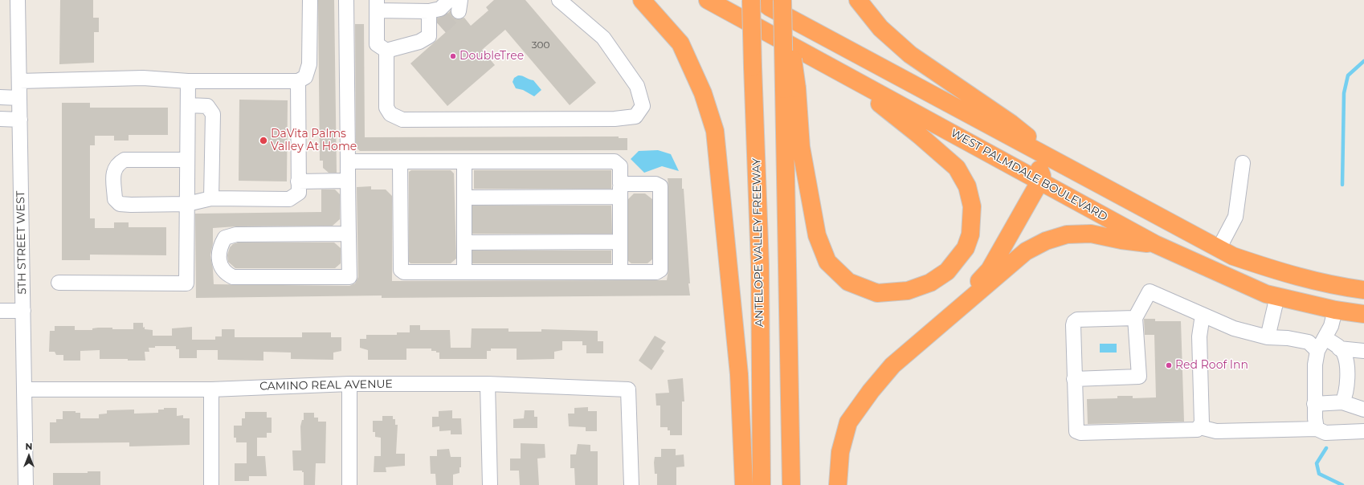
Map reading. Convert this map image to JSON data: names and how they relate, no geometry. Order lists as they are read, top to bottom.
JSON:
{
  "streets": {
    "highway": ["WEST PALMDALE BOULEVARD", "ANTELOPE VALLEY FREEWAY"],
    "street": ["5TH STREET WEST", "CAMINO REAL AVENUE"]
  },
  "crossings": [
    ["5TH STREET WEST", "CAMINO REAL AVENUE"]
  ],
  "places": ["DoubleTree", "DaVita Palms Valley At Home", "Red Roof Inn"],
  "house_numbers": ["300"],
  "north": "top"
}
